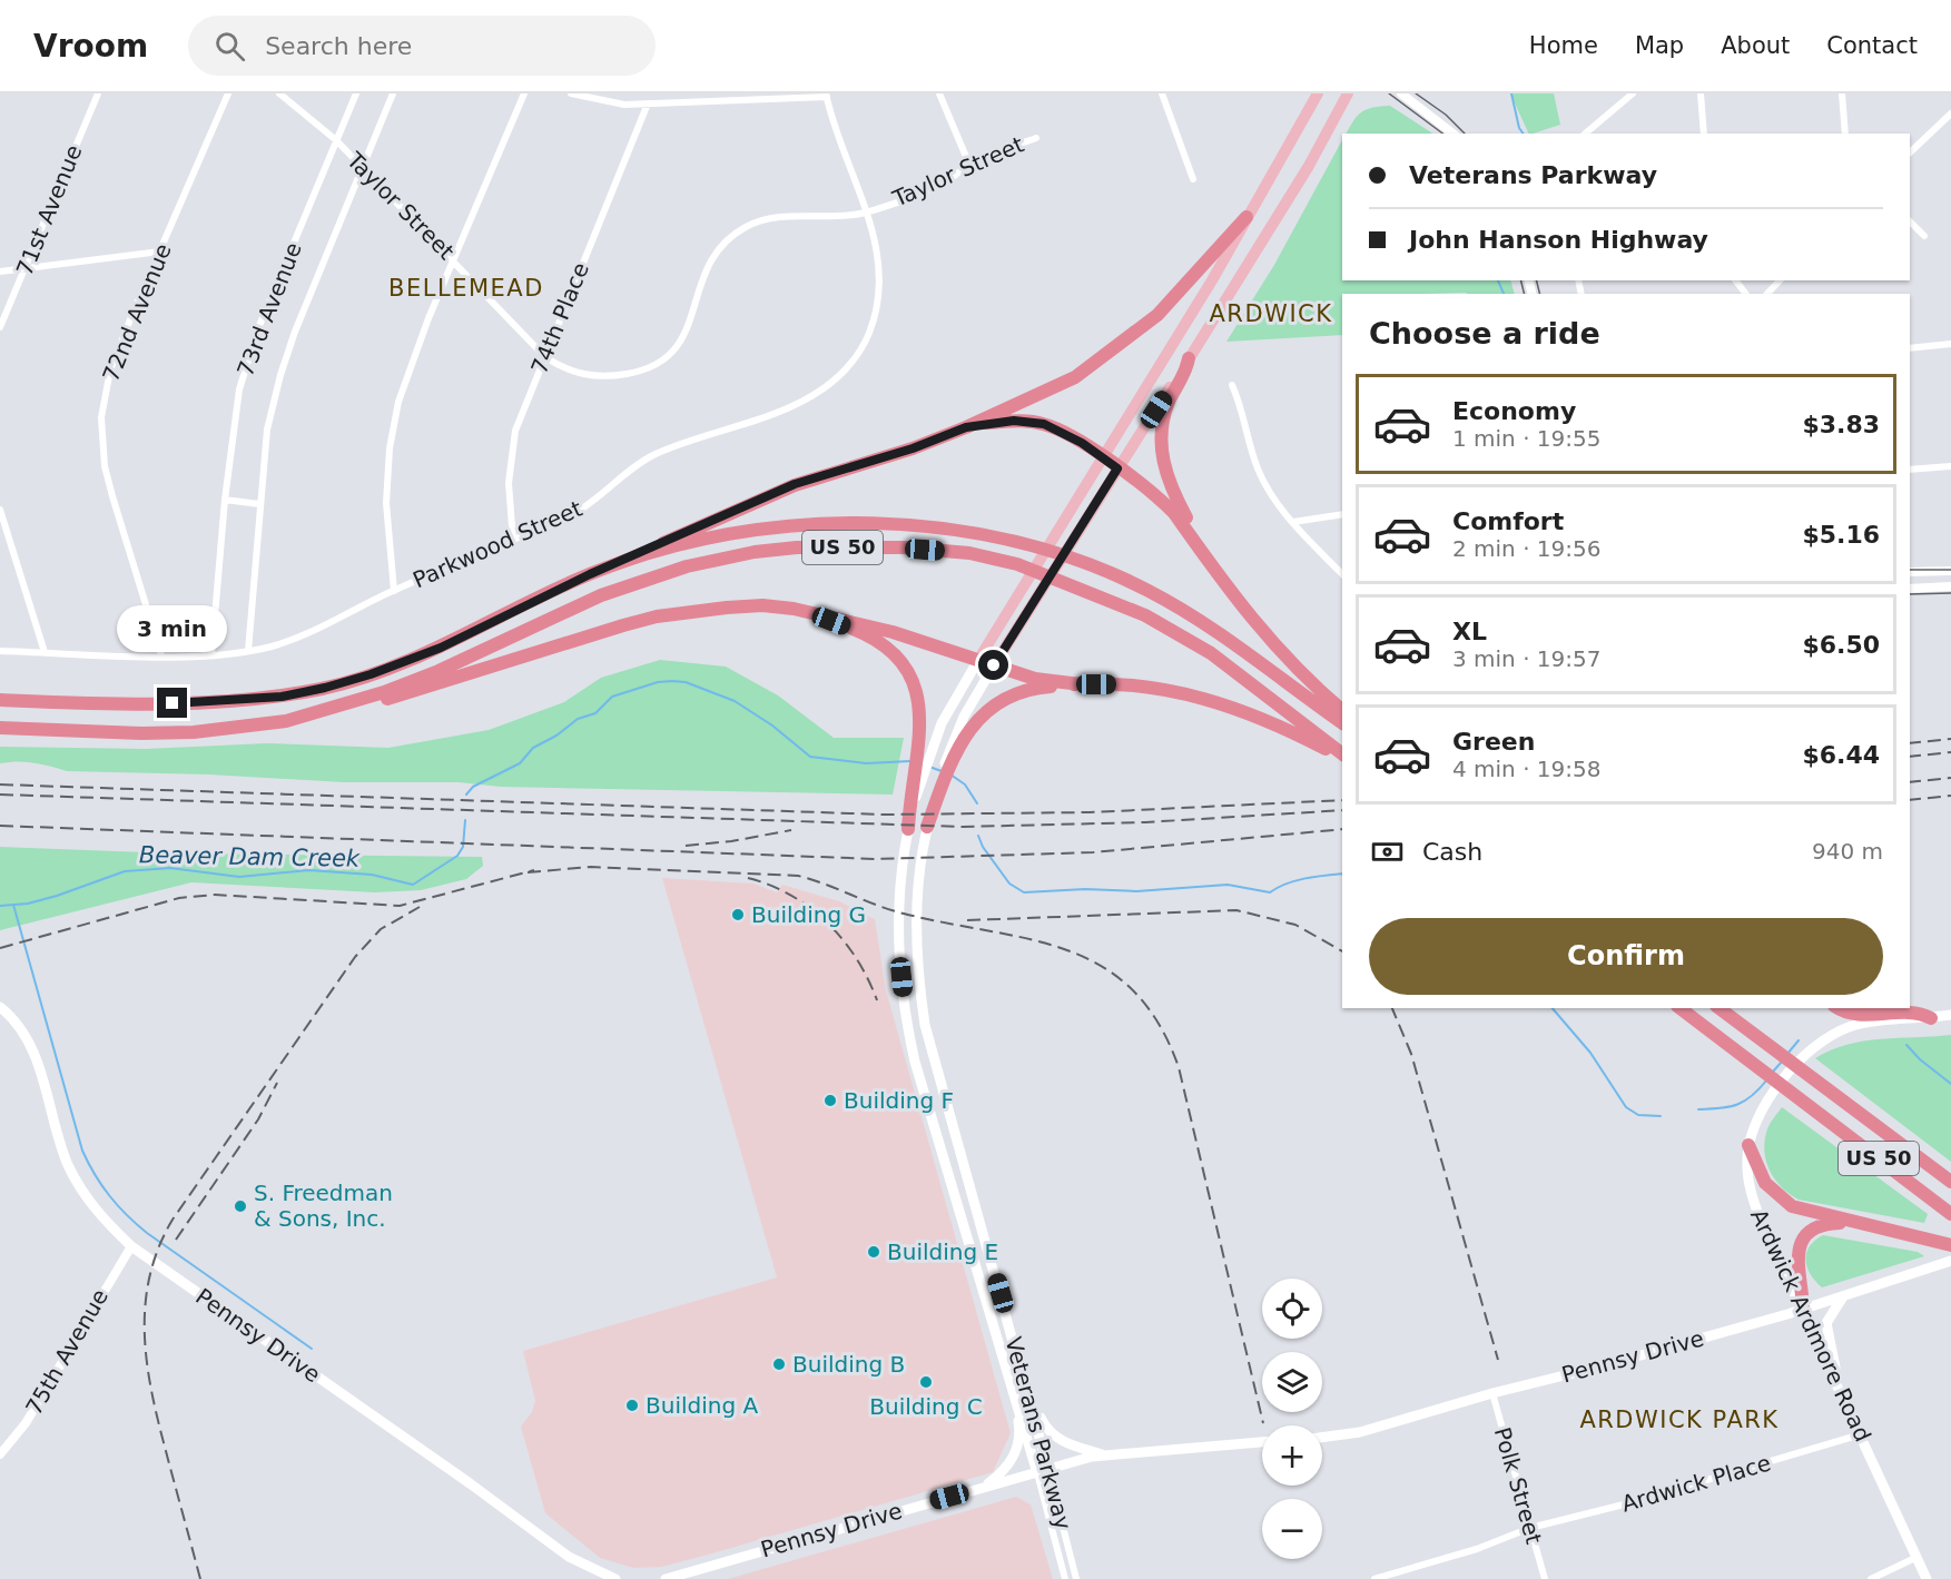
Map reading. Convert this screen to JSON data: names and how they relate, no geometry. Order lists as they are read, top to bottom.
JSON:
{
  "streets": {
    "highway": ["US 50"],
    "main road": ["Ardwick Ardmore Road", "Pennsy Drive", "Veterans Parkway"],
    "street": [
      "Taylor Street",
      "71st Avenue",
      "73rd Avenue",
      "72nd Avenue",
      "74th Place",
      "Parkwood Street",
      "75th Avenue",
      "Ardwick Place",
      "Polk Street"
    ]
  },
  "crossings": [
    ["Taylor Street", "73rd Avenue"],
    ["Taylor Street", "74th Place"],
    ["Taylor Street", "Parkwood Street"],
    ["73rd Avenue", "Parkwood Street"],
    ["72nd Avenue", "Parkwood Street"],
    ["74th Place", "Parkwood Street"],
    ["Ardwick Ardmore Road", "Pennsy Drive"],
    ["Ardwick Ardmore Road", "Ardwick Place"],
    ["Pennsy Drive", "75th Avenue"],
    ["Pennsy Drive", "Veterans Parkway"],
    ["Pennsy Drive", "Polk Street"],
    ["Ardwick Place", "Polk Street"]
  ],
  "districts": ["BELLEMEAD", "ARDWICK", "ARDWICK PARK"],
  "water": ["Beaver Dam Creek"],
  "places": [
    "Building G",
    "Building F",
    "S. Freedman & Sons, Inc.",
    "Building E",
    "Building B",
    "Building C",
    "Building A"
  ],
  "page": {
    "header": "Vroom",
    "search": "Search here",
    "nav": [
      "Home",
      "Map",
      "About",
      "Contact"
    ],
    "banner": ["Veterans Parkway", "John Hanson Highway"],
    "heading": "Choose a ride",
    "list": [
      {
        "name": "Economy",
        "note": "1 min · 19:55",
        "value": "$3.83"
      },
      {
        "name": "Comfort",
        "note": "2 min · 19:56",
        "value": "$5.16"
      },
      {
        "name": "XL",
        "note": "3 min · 19:57",
        "value": "$6.50"
      },
      {
        "name": "Green",
        "note": "4 min · 19:58",
        "value": "$6.44"
      }
    ],
    "bubble": "3 min",
    "pay": ["Cash", "940 m"],
    "buttons": "Confirm",
    "map_buttons": ["+", "−"]
  }
}
